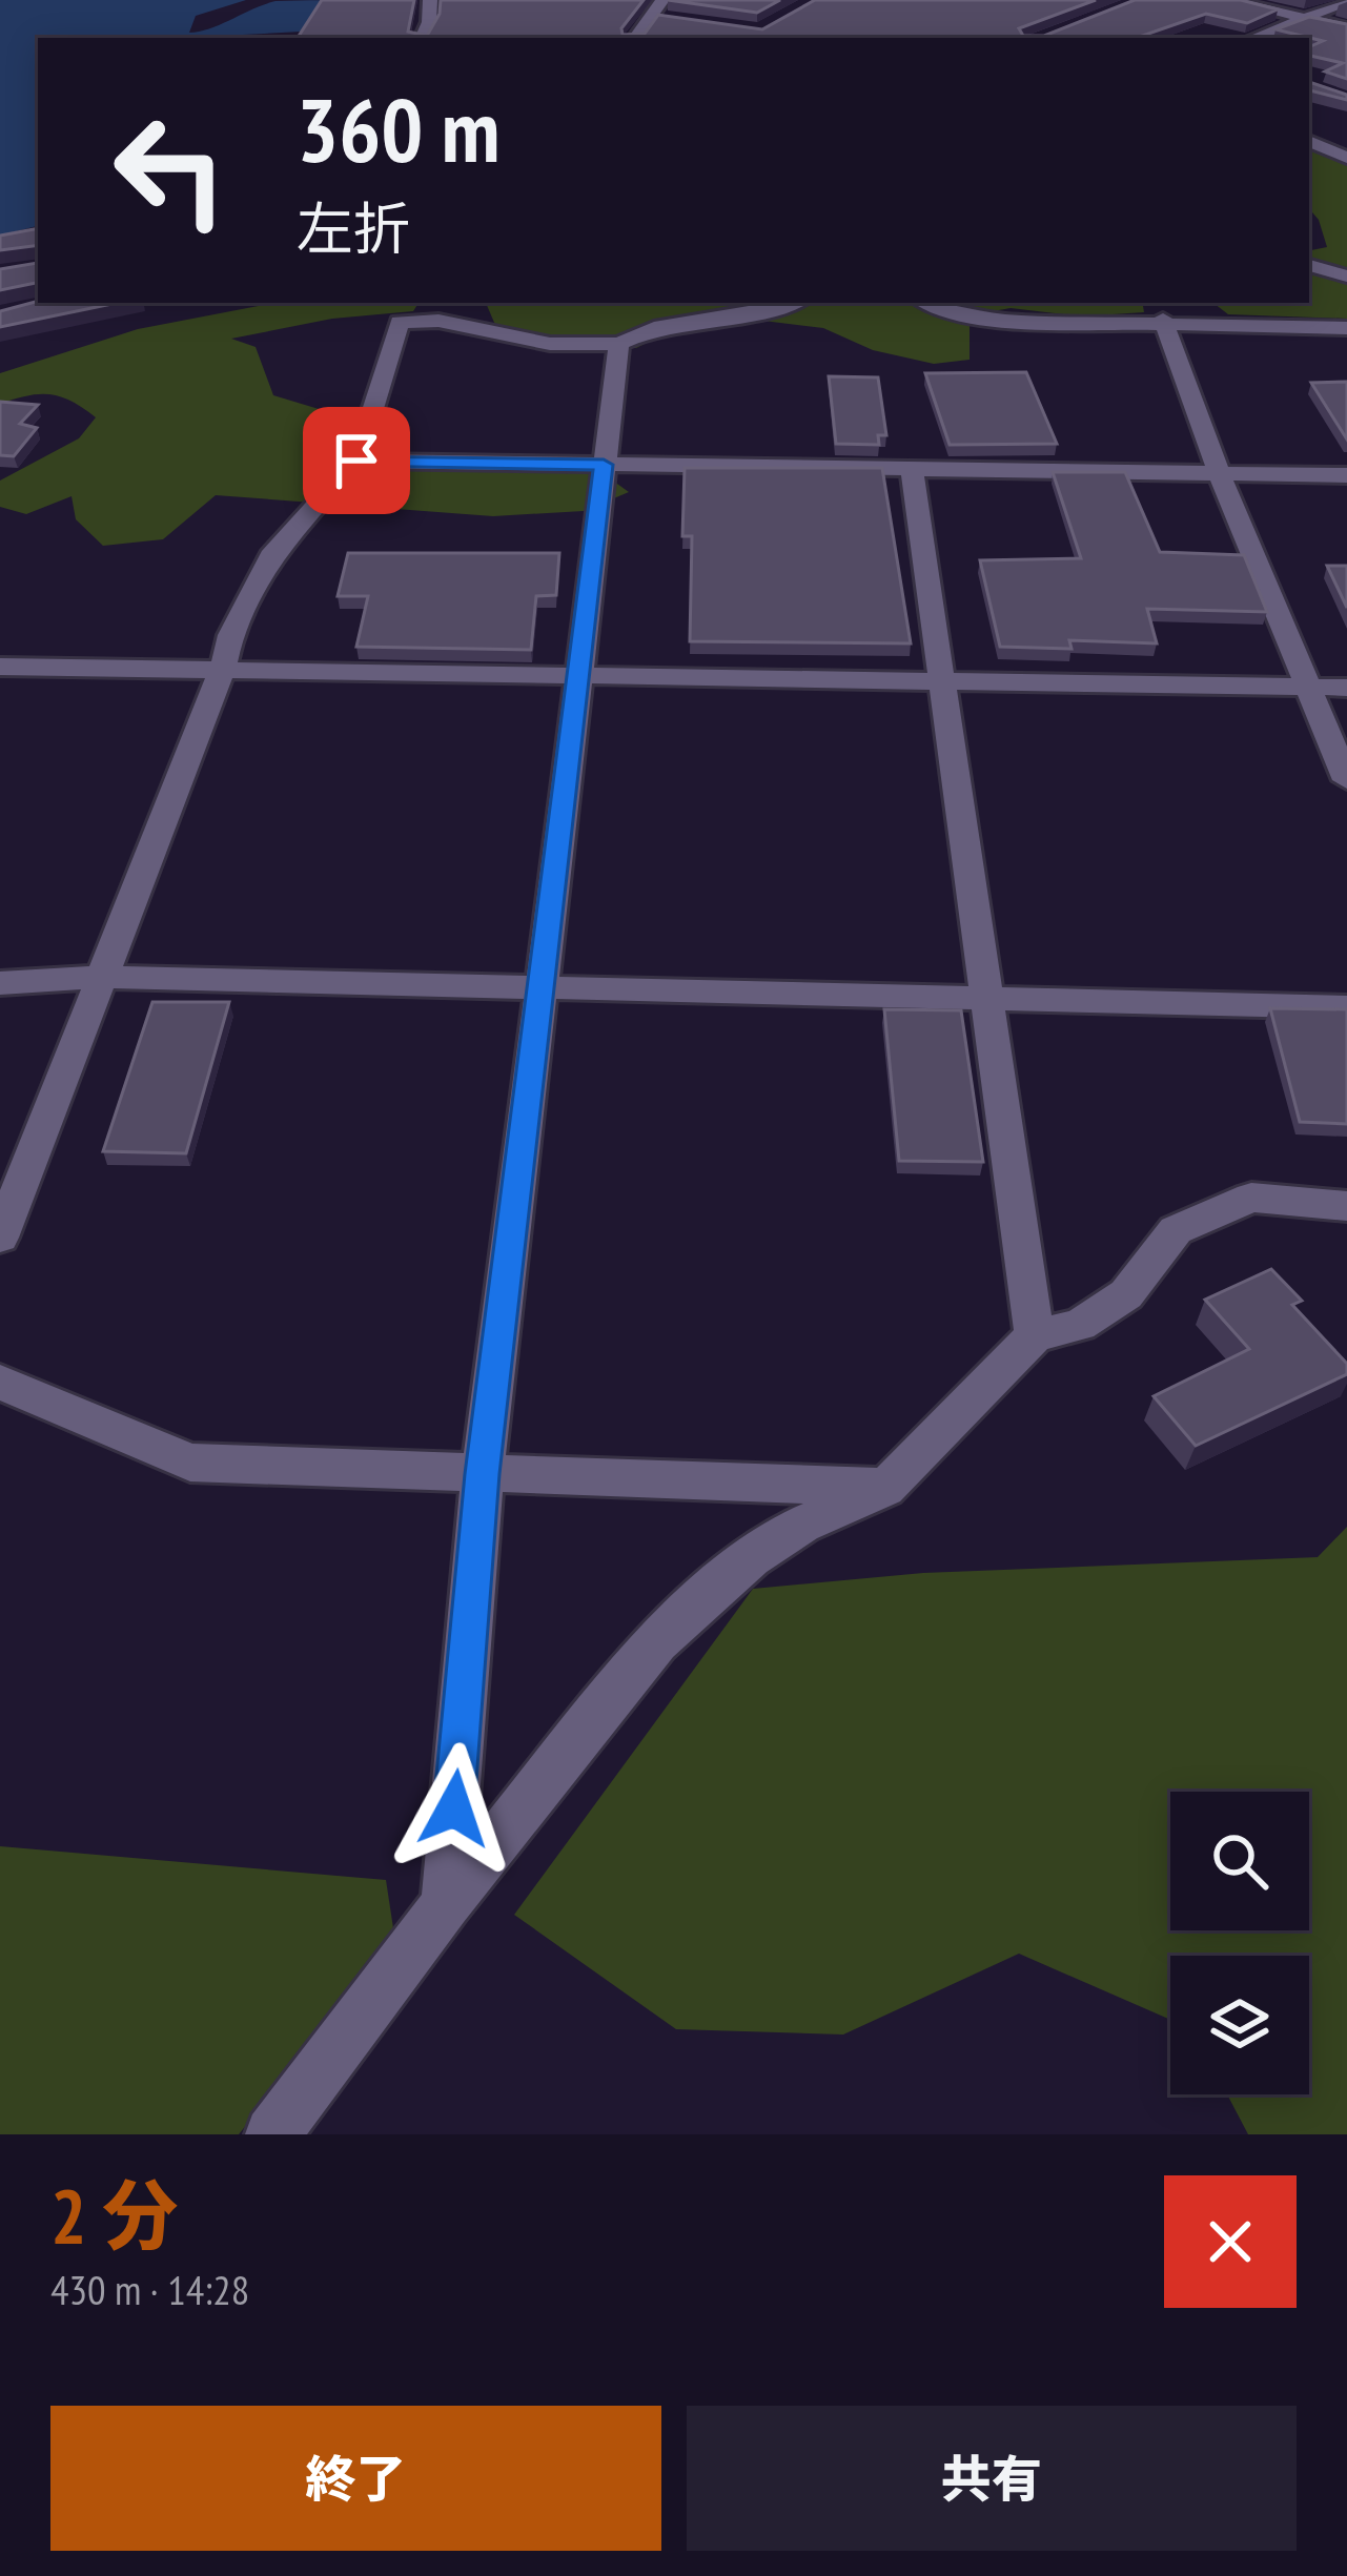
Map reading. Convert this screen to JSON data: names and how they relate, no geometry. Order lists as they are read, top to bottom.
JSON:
{
  "page": {
    "turn": ["360 m", "左折"],
    "heading": ["2 分", "430 m · 14:28"],
    "buttons": ["終了", "共有"]
  }
}
